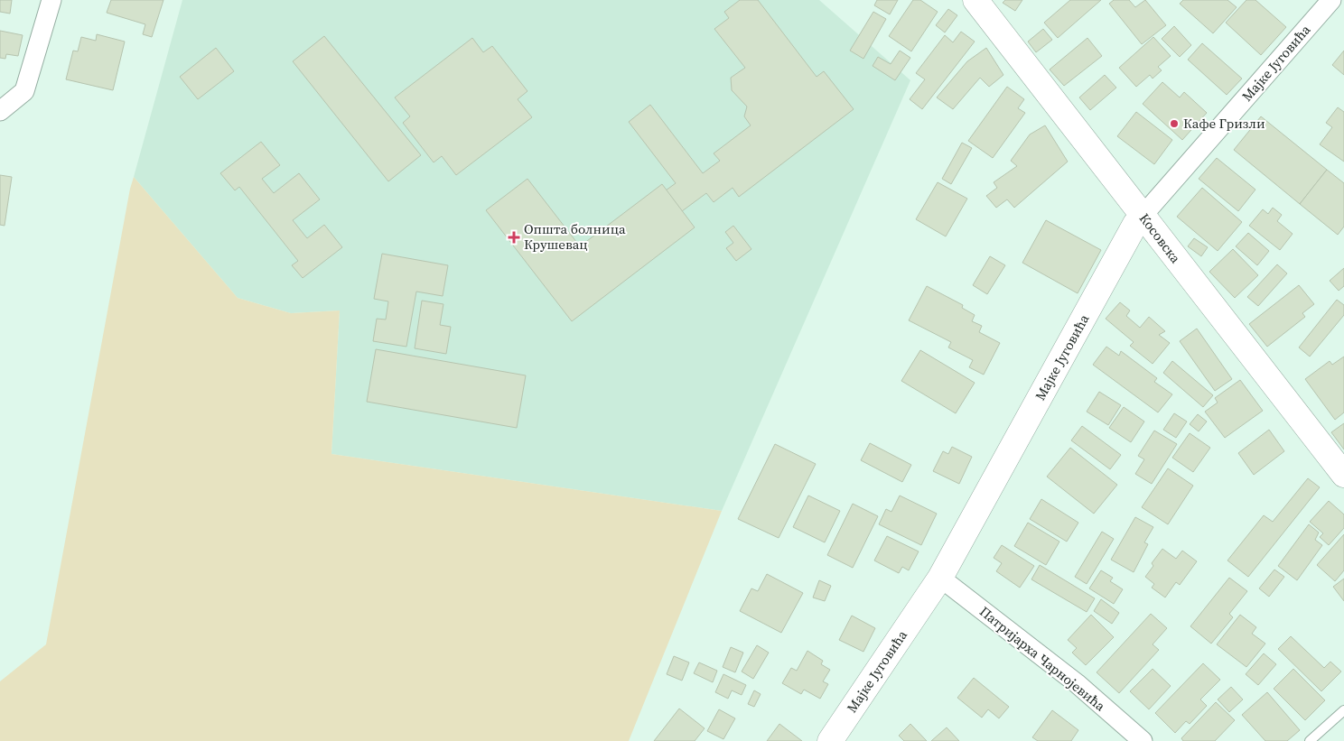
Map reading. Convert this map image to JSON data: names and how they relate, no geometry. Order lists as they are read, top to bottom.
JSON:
{
  "streets": {
    "street": ["Мајке Југовића", "Косовска", "Патријарха Чарнојевића"]
  },
  "crossings": [
    ["Мајке Југовића", "Косовска"],
    ["Мајке Југовића", "Патријарха Чарнојевића"]
  ],
  "places": {
    "other": ["Кафе Гризли"],
    "health": ["Општа болница Крушевац"]
  }
}
